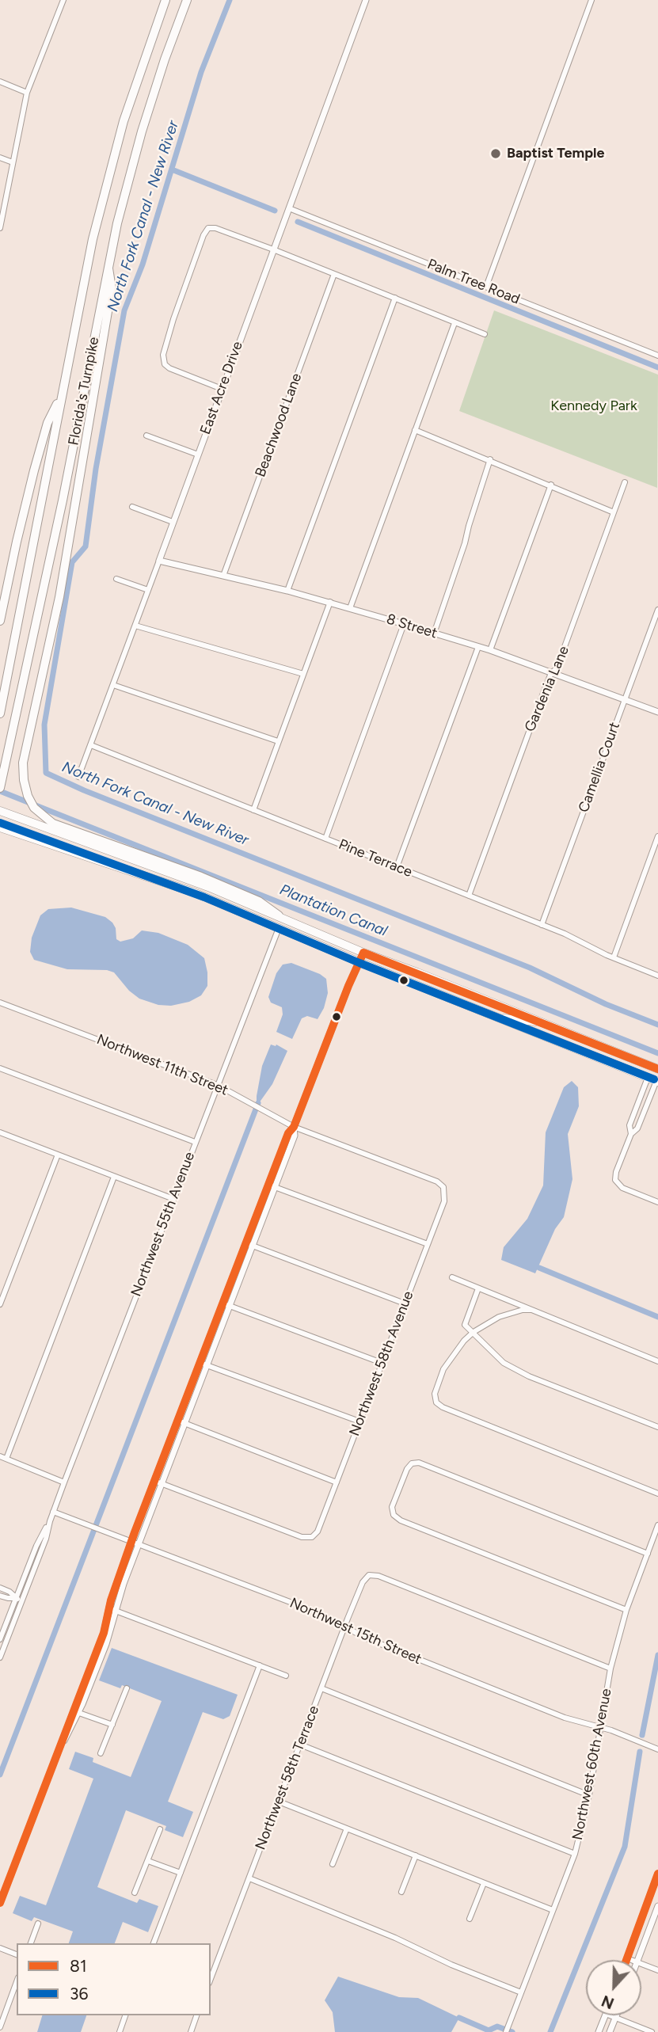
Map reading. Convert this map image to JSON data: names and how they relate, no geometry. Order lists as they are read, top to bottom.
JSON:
{
  "streets": {
    "highway": ["Florida's Turnpike"],
    "street": [
      "Palm Tree Road",
      "East Acre Drive",
      "Beachwood Lane",
      "8 Street",
      "Gardenia Lane",
      "Camellia Court",
      "Pine Terrace",
      "Northwest 11th Street",
      "Northwest 55th Avenue",
      "Northwest 58th Avenue",
      "Northwest 15th Street",
      "Northwest 60th Avenue",
      "Northwest 58th Terrace"
    ]
  },
  "crossings": [
    ["Palm Tree Road", "East Acre Drive"],
    ["East Acre Drive", "8 Street"],
    ["East Acre Drive", "Pine Terrace"],
    ["Beachwood Lane", "8 Street"],
    ["8 Street", "Gardenia Lane"],
    ["8 Street", "Camellia Court"],
    ["Gardenia Lane", "Pine Terrace"],
    ["Camellia Court", "Pine Terrace"],
    ["Northwest 11th Street", "Northwest 55th Avenue"],
    ["Northwest 11th Street", "Northwest 58th Avenue"],
    ["Northwest 55th Avenue", "Northwest 15th Street"],
    ["Northwest 15th Street", "Northwest 60th Avenue"],
    ["Northwest 15th Street", "Northwest 58th Terrace"],
    ["Northwest 60th Avenue", "Northwest 58th Terrace"]
  ],
  "water": ["North Fork Canal - New River", "Plantation Canal"],
  "parks": ["Kennedy Park"],
  "places": ["Baptist Temple"],
  "lines": ["transit line 36", "transit line 81"],
  "legend": ["81", "36"],
  "north": "bottom"
}
